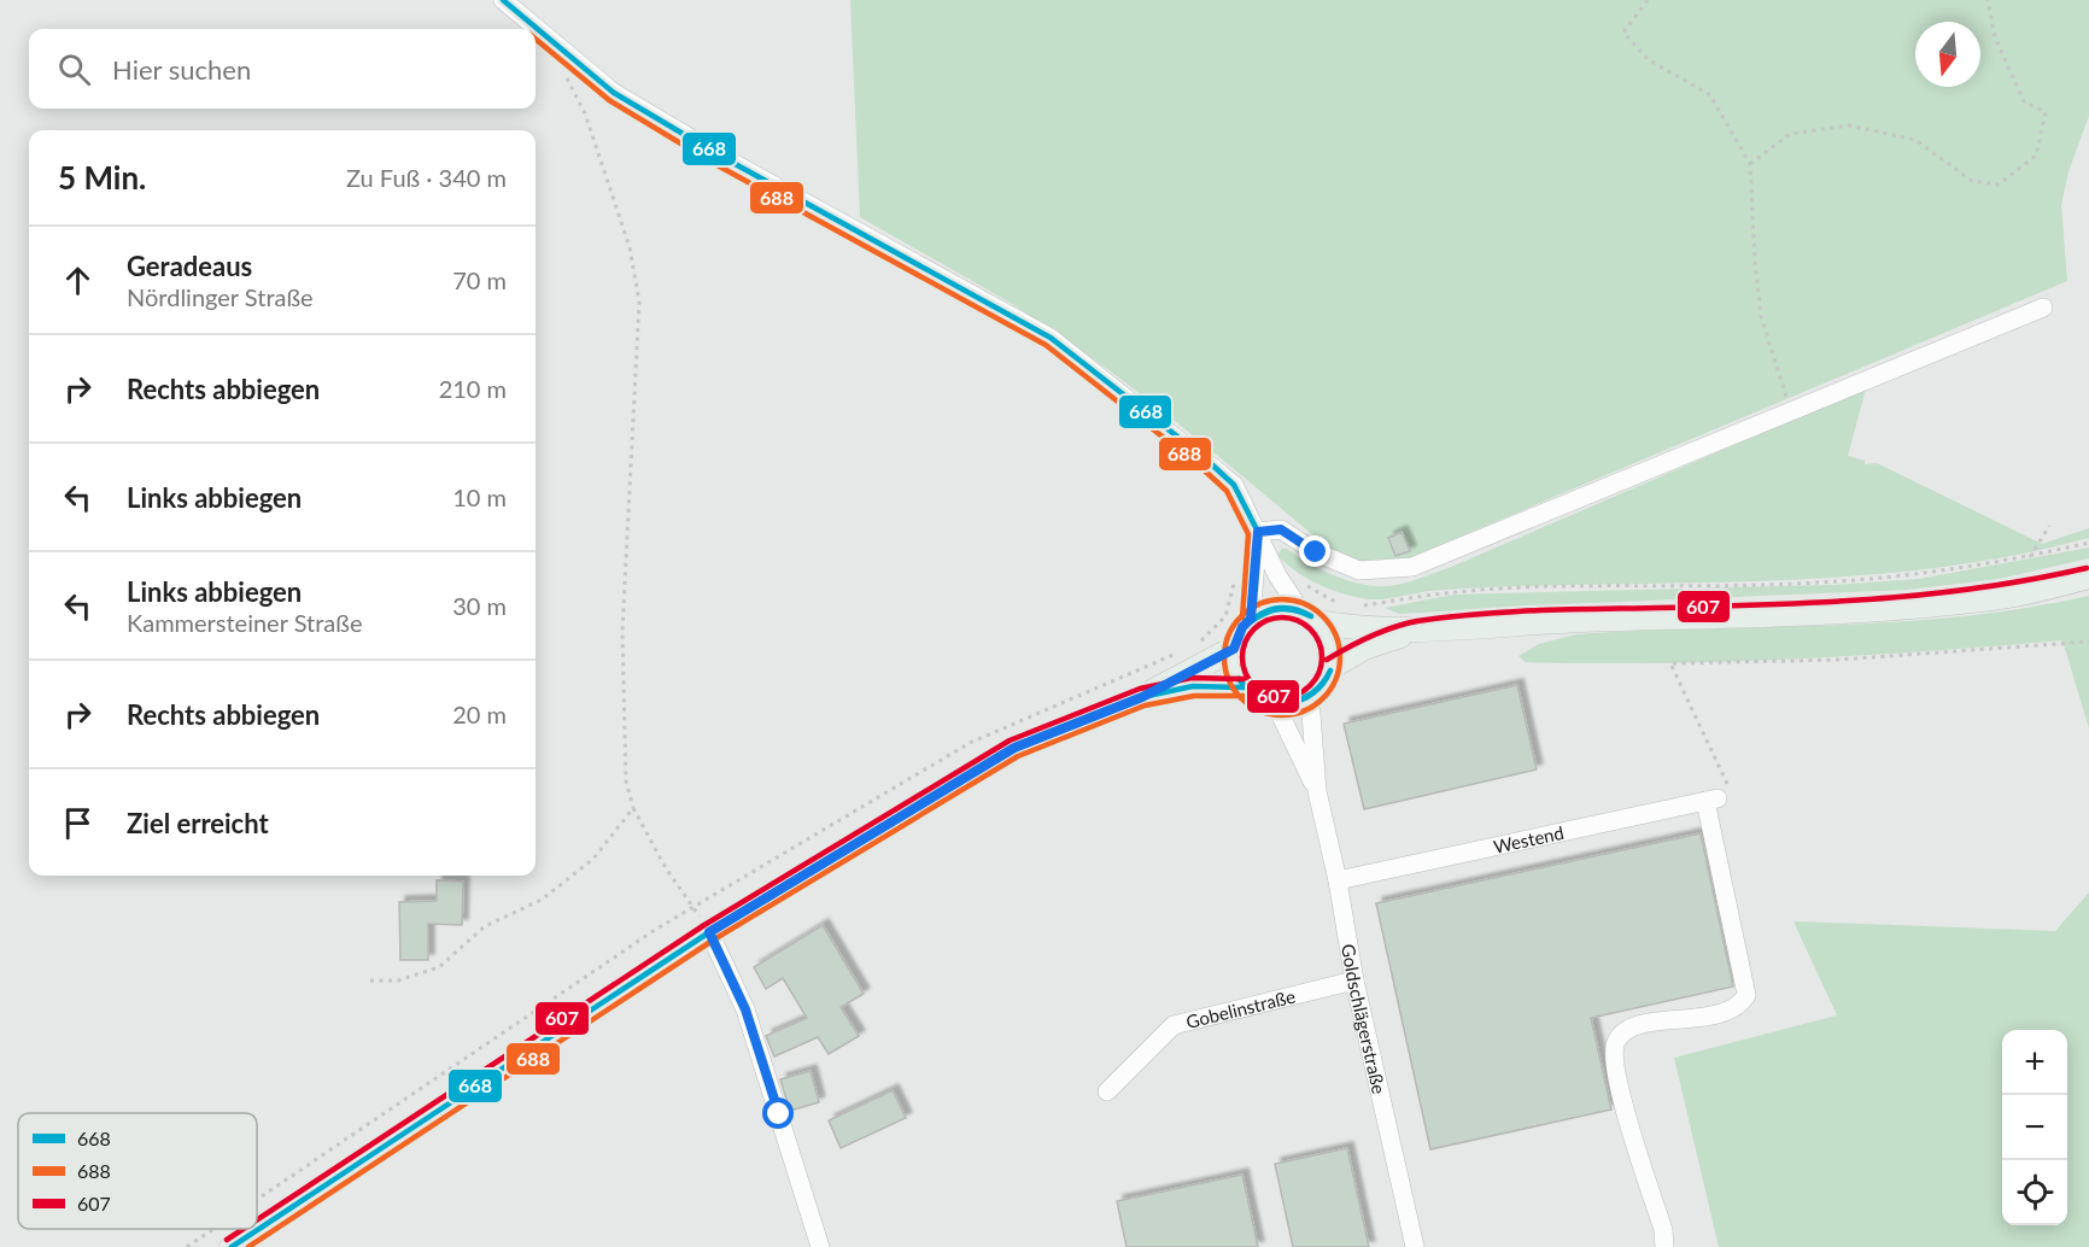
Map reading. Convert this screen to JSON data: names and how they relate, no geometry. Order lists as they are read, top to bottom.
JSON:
{
  "streets": {
    "street": ["Westend", "Gobelinstraße", "Goldschlägerstraße"]
  },
  "crossings": [
    ["Westend", "Goldschlägerstraße"],
    ["Gobelinstraße", "Goldschlägerstraße"]
  ],
  "lines": ["transit line 668", "transit line 688", "transit line 607"],
  "legend": ["668", "688", "607"],
  "north": "bottom",
  "page": {
    "search": "Hier suchen",
    "heading": ["5 Min.", "Zu Fuß · 340 m"],
    "list": [
      ["Geradeaus", "Nördlinger Straße", "70 m"],
      ["Rechts abbiegen", "210 m"],
      ["Links abbiegen", "10 m"],
      ["Links abbiegen", "Kammersteiner Straße", "30 m"],
      ["Rechts abbiegen", "20 m"],
      "Ziel erreicht"
    ],
    "map_buttons": ["+", "−"]
  }
}
